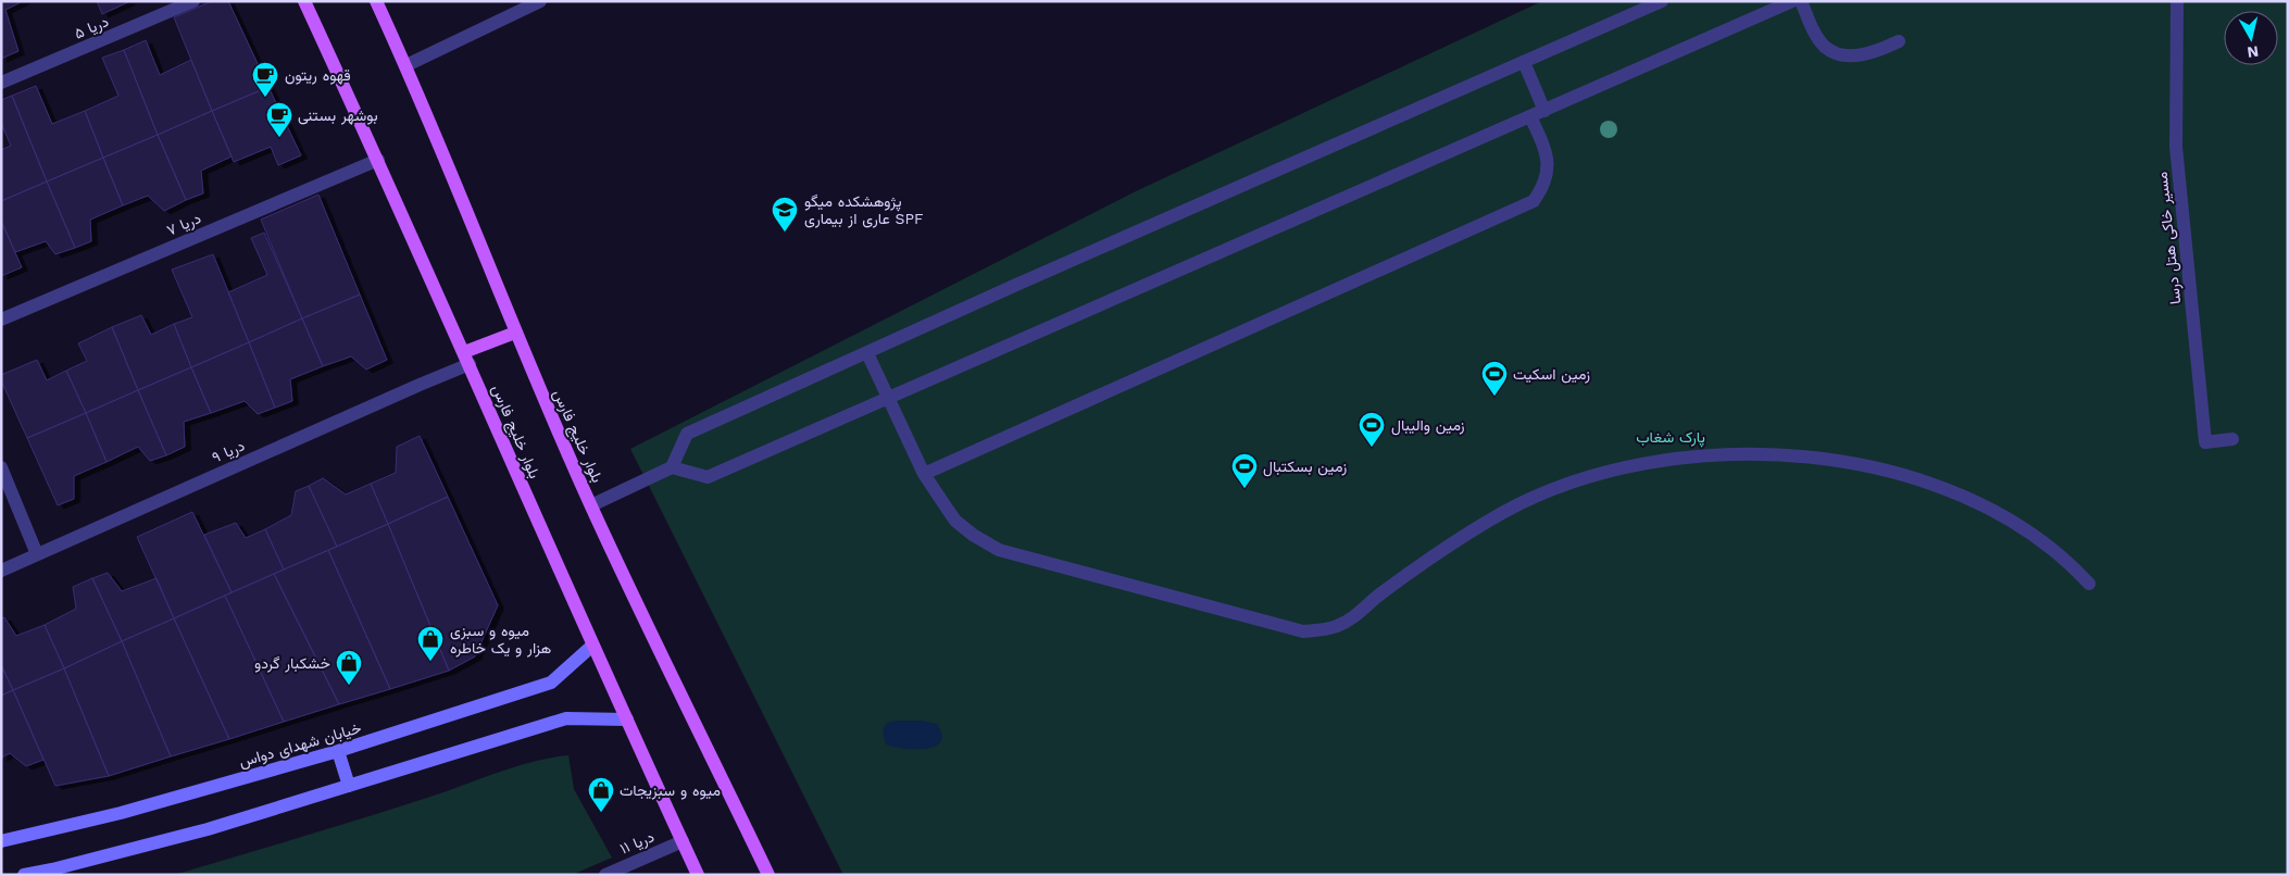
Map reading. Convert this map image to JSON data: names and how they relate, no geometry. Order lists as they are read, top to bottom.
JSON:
{
  "streets": {
    "main road": ["بلوار خلیج‌ فارس", "بلوار خلیج ‌فارس"],
    "street": [
      "دریا ۵",
      "دریا ۷",
      "مسیر خاکی هتل درسا",
      "دریا ۹",
      "خیابان شهدای دواس",
      "دریا ۱۱"
    ]
  },
  "crossings": [
    ["دریا ۷", "بلوار خلیج‌ فارس"],
    ["بلوار خلیج‌ فارس", "دریا ۹"],
    ["بلوار خلیج‌ فارس", "خیابان شهدای دواس"],
    ["بلوار خلیج‌ فارس", "دریا ۱۱"]
  ],
  "parks": ["پارک شغاب"],
  "places": {
    "cafe": ["قهوه ریتون", "بوشهر بستنی"],
    "school or university": ["پژوهشکده میگو عاری از بیماری SPF"],
    "sports": ["زمین اسکیت", "زمین والیبال", "زمین بسکتبال"],
    "shop": ["میوه‌ و سبزی هزار و یک خاطره", "خشکبار گردو", "میوه و سبزیجات"]
  },
  "north": "bottom"
}
